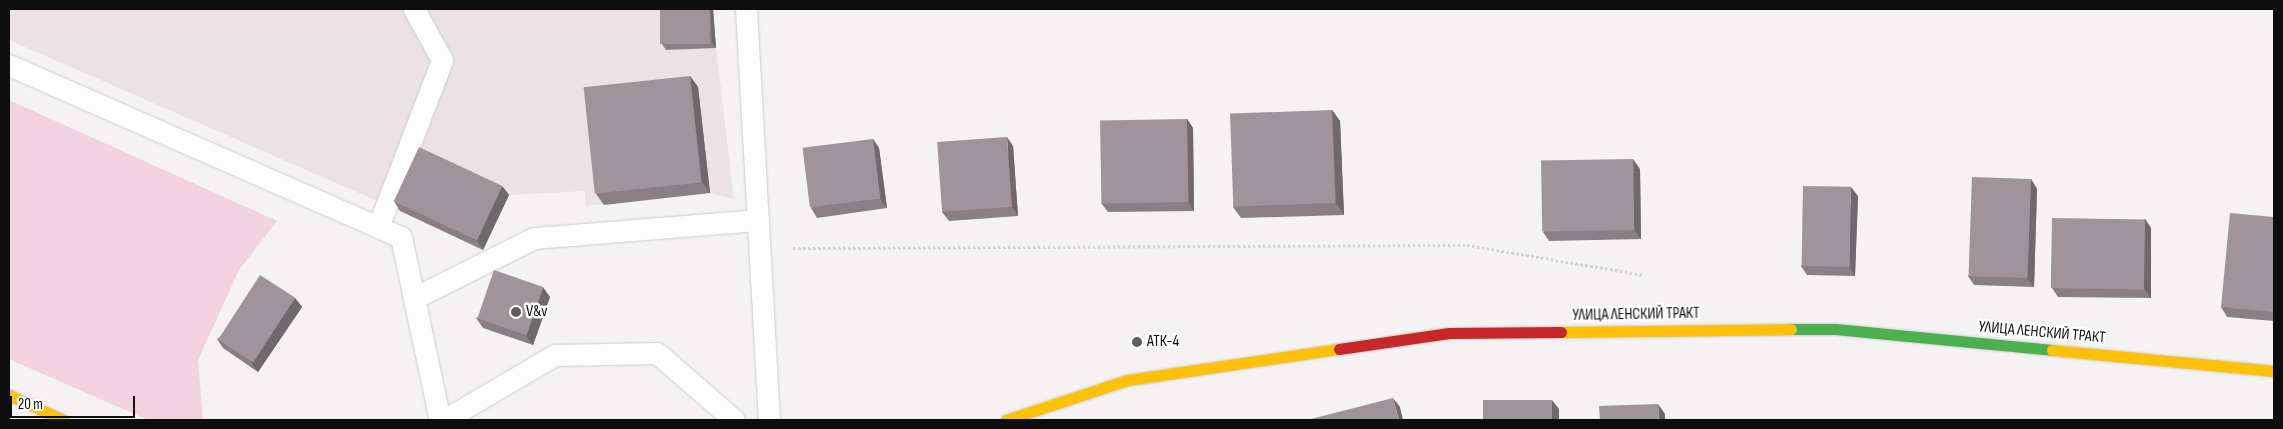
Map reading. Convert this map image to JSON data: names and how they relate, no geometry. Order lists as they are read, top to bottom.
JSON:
{
  "streets": {
    "main road": ["УЛИЦА ЛЕНСКИЙ ТРАКТ"]
  },
  "places": ["V&v", "АТК-4"],
  "scale_bar": "20 m"
}
